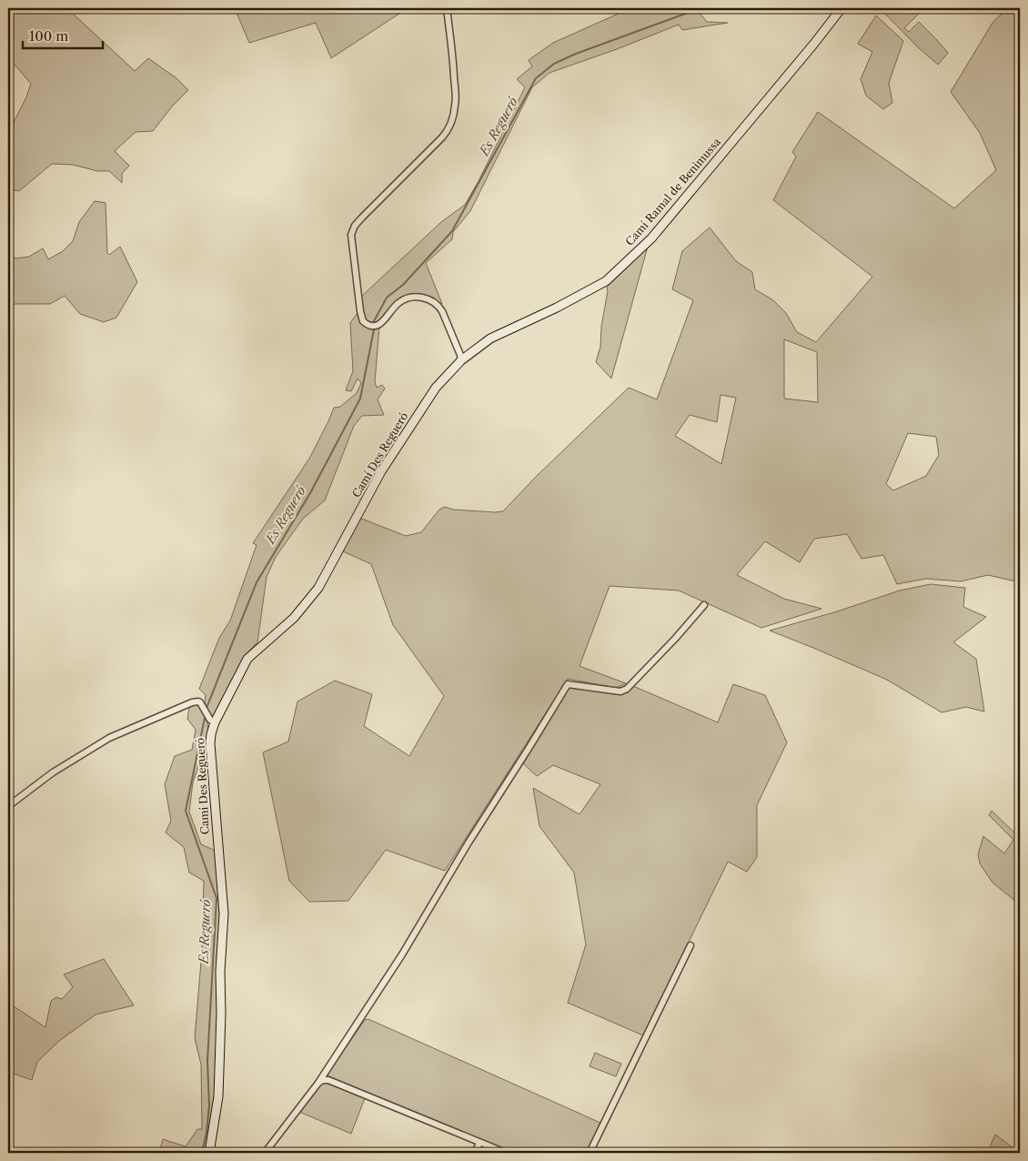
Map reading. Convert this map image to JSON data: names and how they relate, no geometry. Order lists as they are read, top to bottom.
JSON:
{
  "streets": {
    "street": ["Camí Ramal de Benimussa", "Camí Des Regueró"]
  },
  "crossings": [
    ["Camí Ramal de Benimussa", "Camí Des Regueró"]
  ],
  "water": ["Es Regueró"],
  "scale_bar": "100 m"
}
